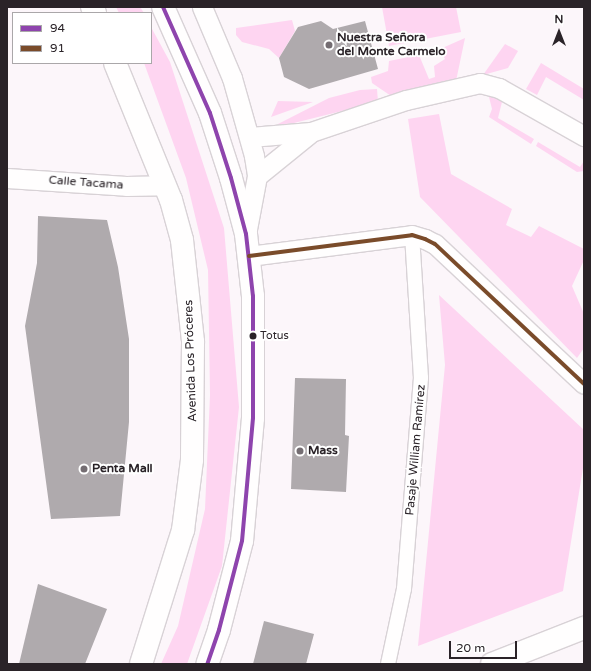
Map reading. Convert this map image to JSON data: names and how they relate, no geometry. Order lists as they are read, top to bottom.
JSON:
{
  "streets": {
    "main road": ["Avenida Los Próceres"],
    "street": ["Calle Tacama", "Pasaje William Ramírez"]
  },
  "crossings": [
    ["Calle Tacama", "Avenida Los Próceres"]
  ],
  "places": [
    "Nuestra Señora del Monte Carmelo",
    "Totus",
    "Mass",
    "Penta Mall"
  ],
  "lines": ["transit line 94", "transit line 91"],
  "legend": ["94", "91"],
  "scale_bar": "20 m",
  "north": "top"
}
